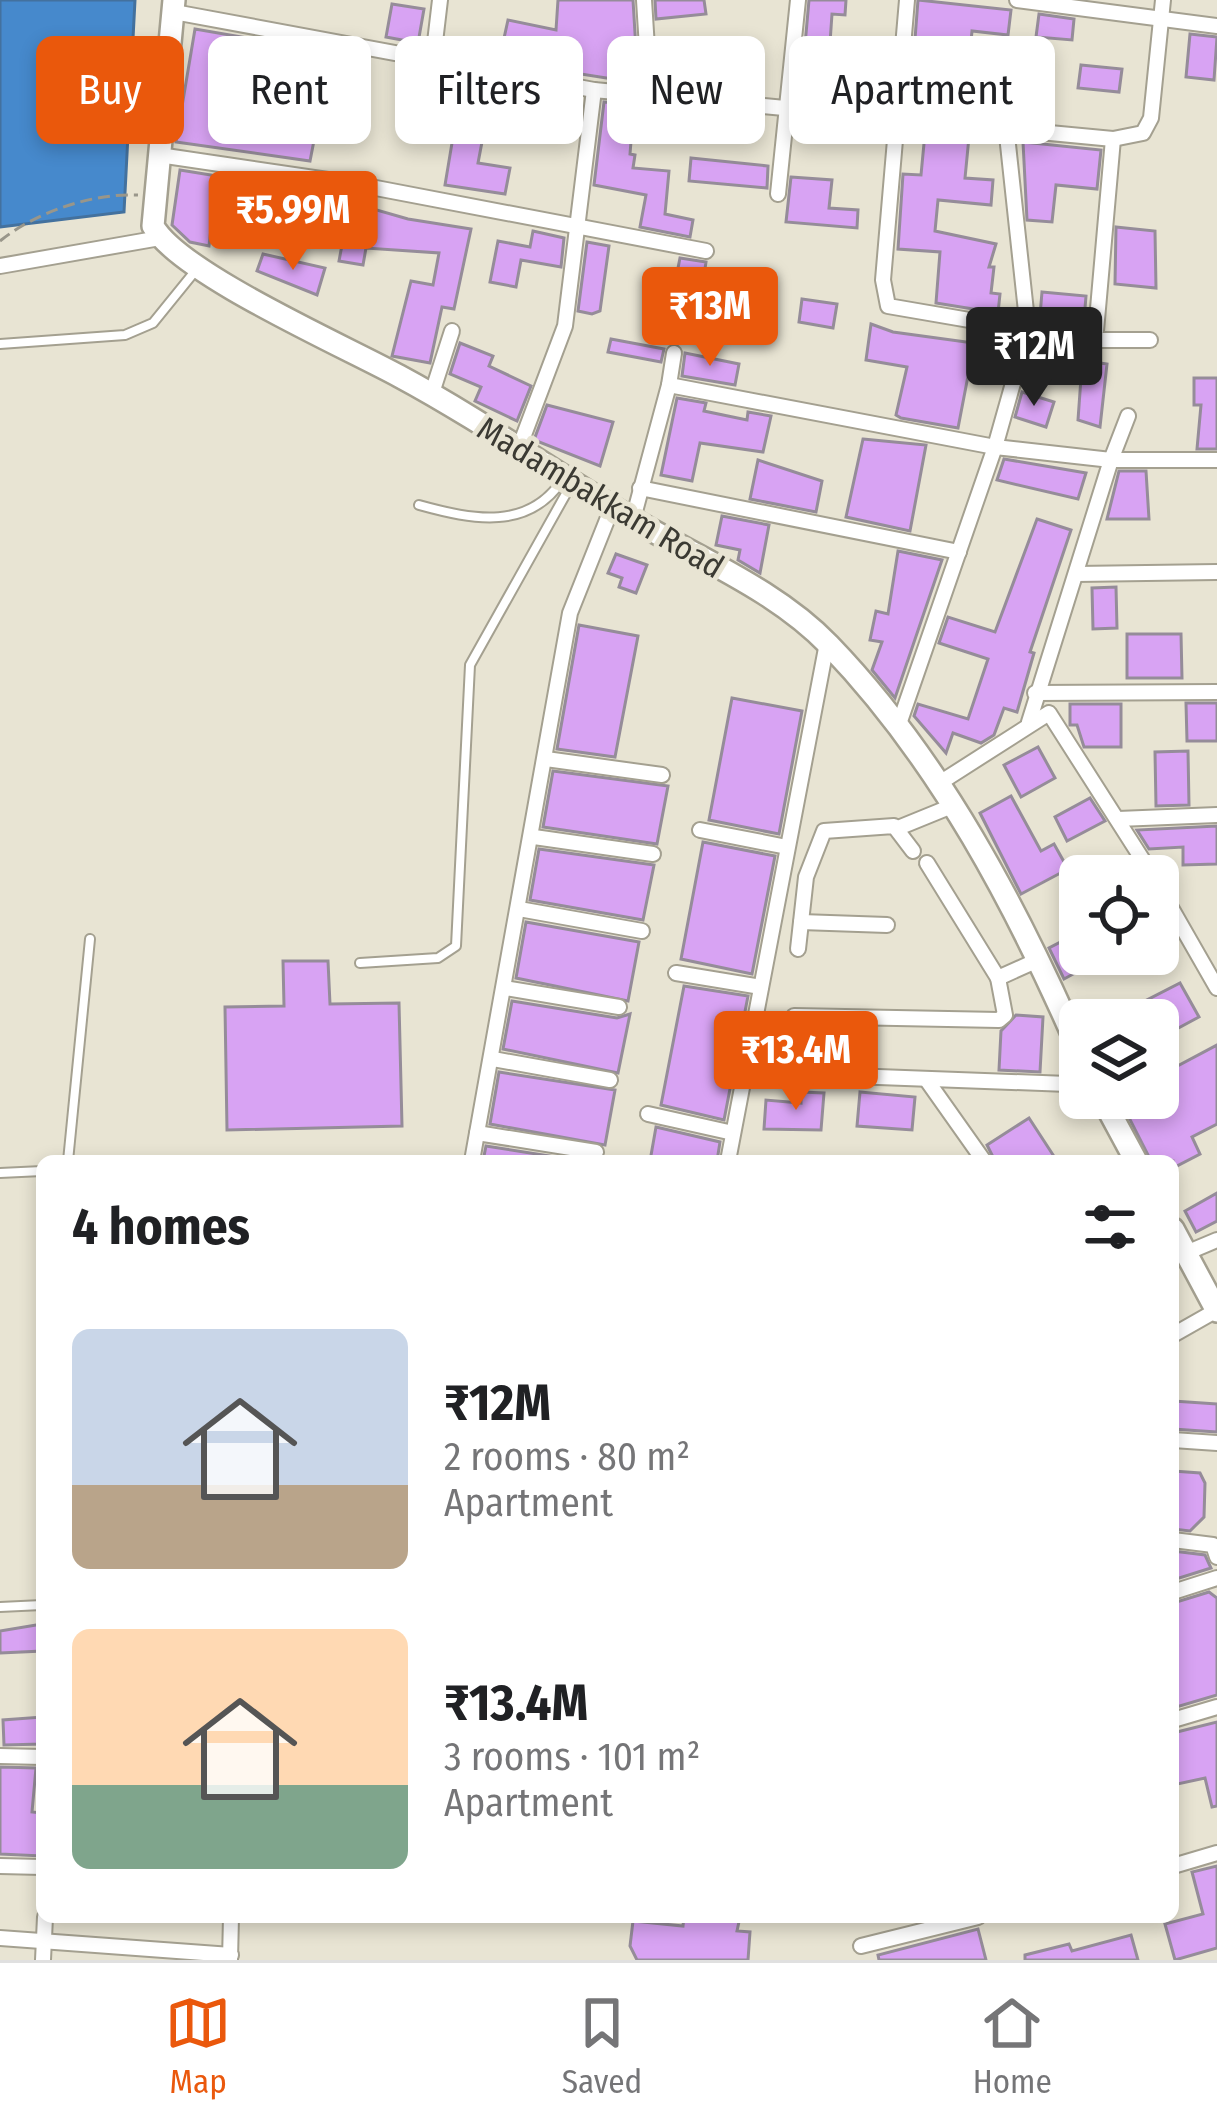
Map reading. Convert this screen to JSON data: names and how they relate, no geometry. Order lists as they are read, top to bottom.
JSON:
{
  "streets": {
    "street": ["Madambakkam Road"]
  },
  "page": {
    "chip": [
      "Buy",
      "Rent",
      "Filters",
      "New",
      "Apartment"
    ],
    "price": [
      "₹5.99M",
      "₹13M",
      "₹12M",
      "₹13.4M"
    ],
    "heading": "4 homes",
    "list": [
      {
        "name": "₹12M",
        "note": "2 rooms · 80 m² · Apartment"
      },
      {
        "name": "₹13.4M",
        "note": "3 rooms · 101 m² · Apartment"
      }
    ],
    "tabs": ["Map", "Saved", "Home"]
  }
}
